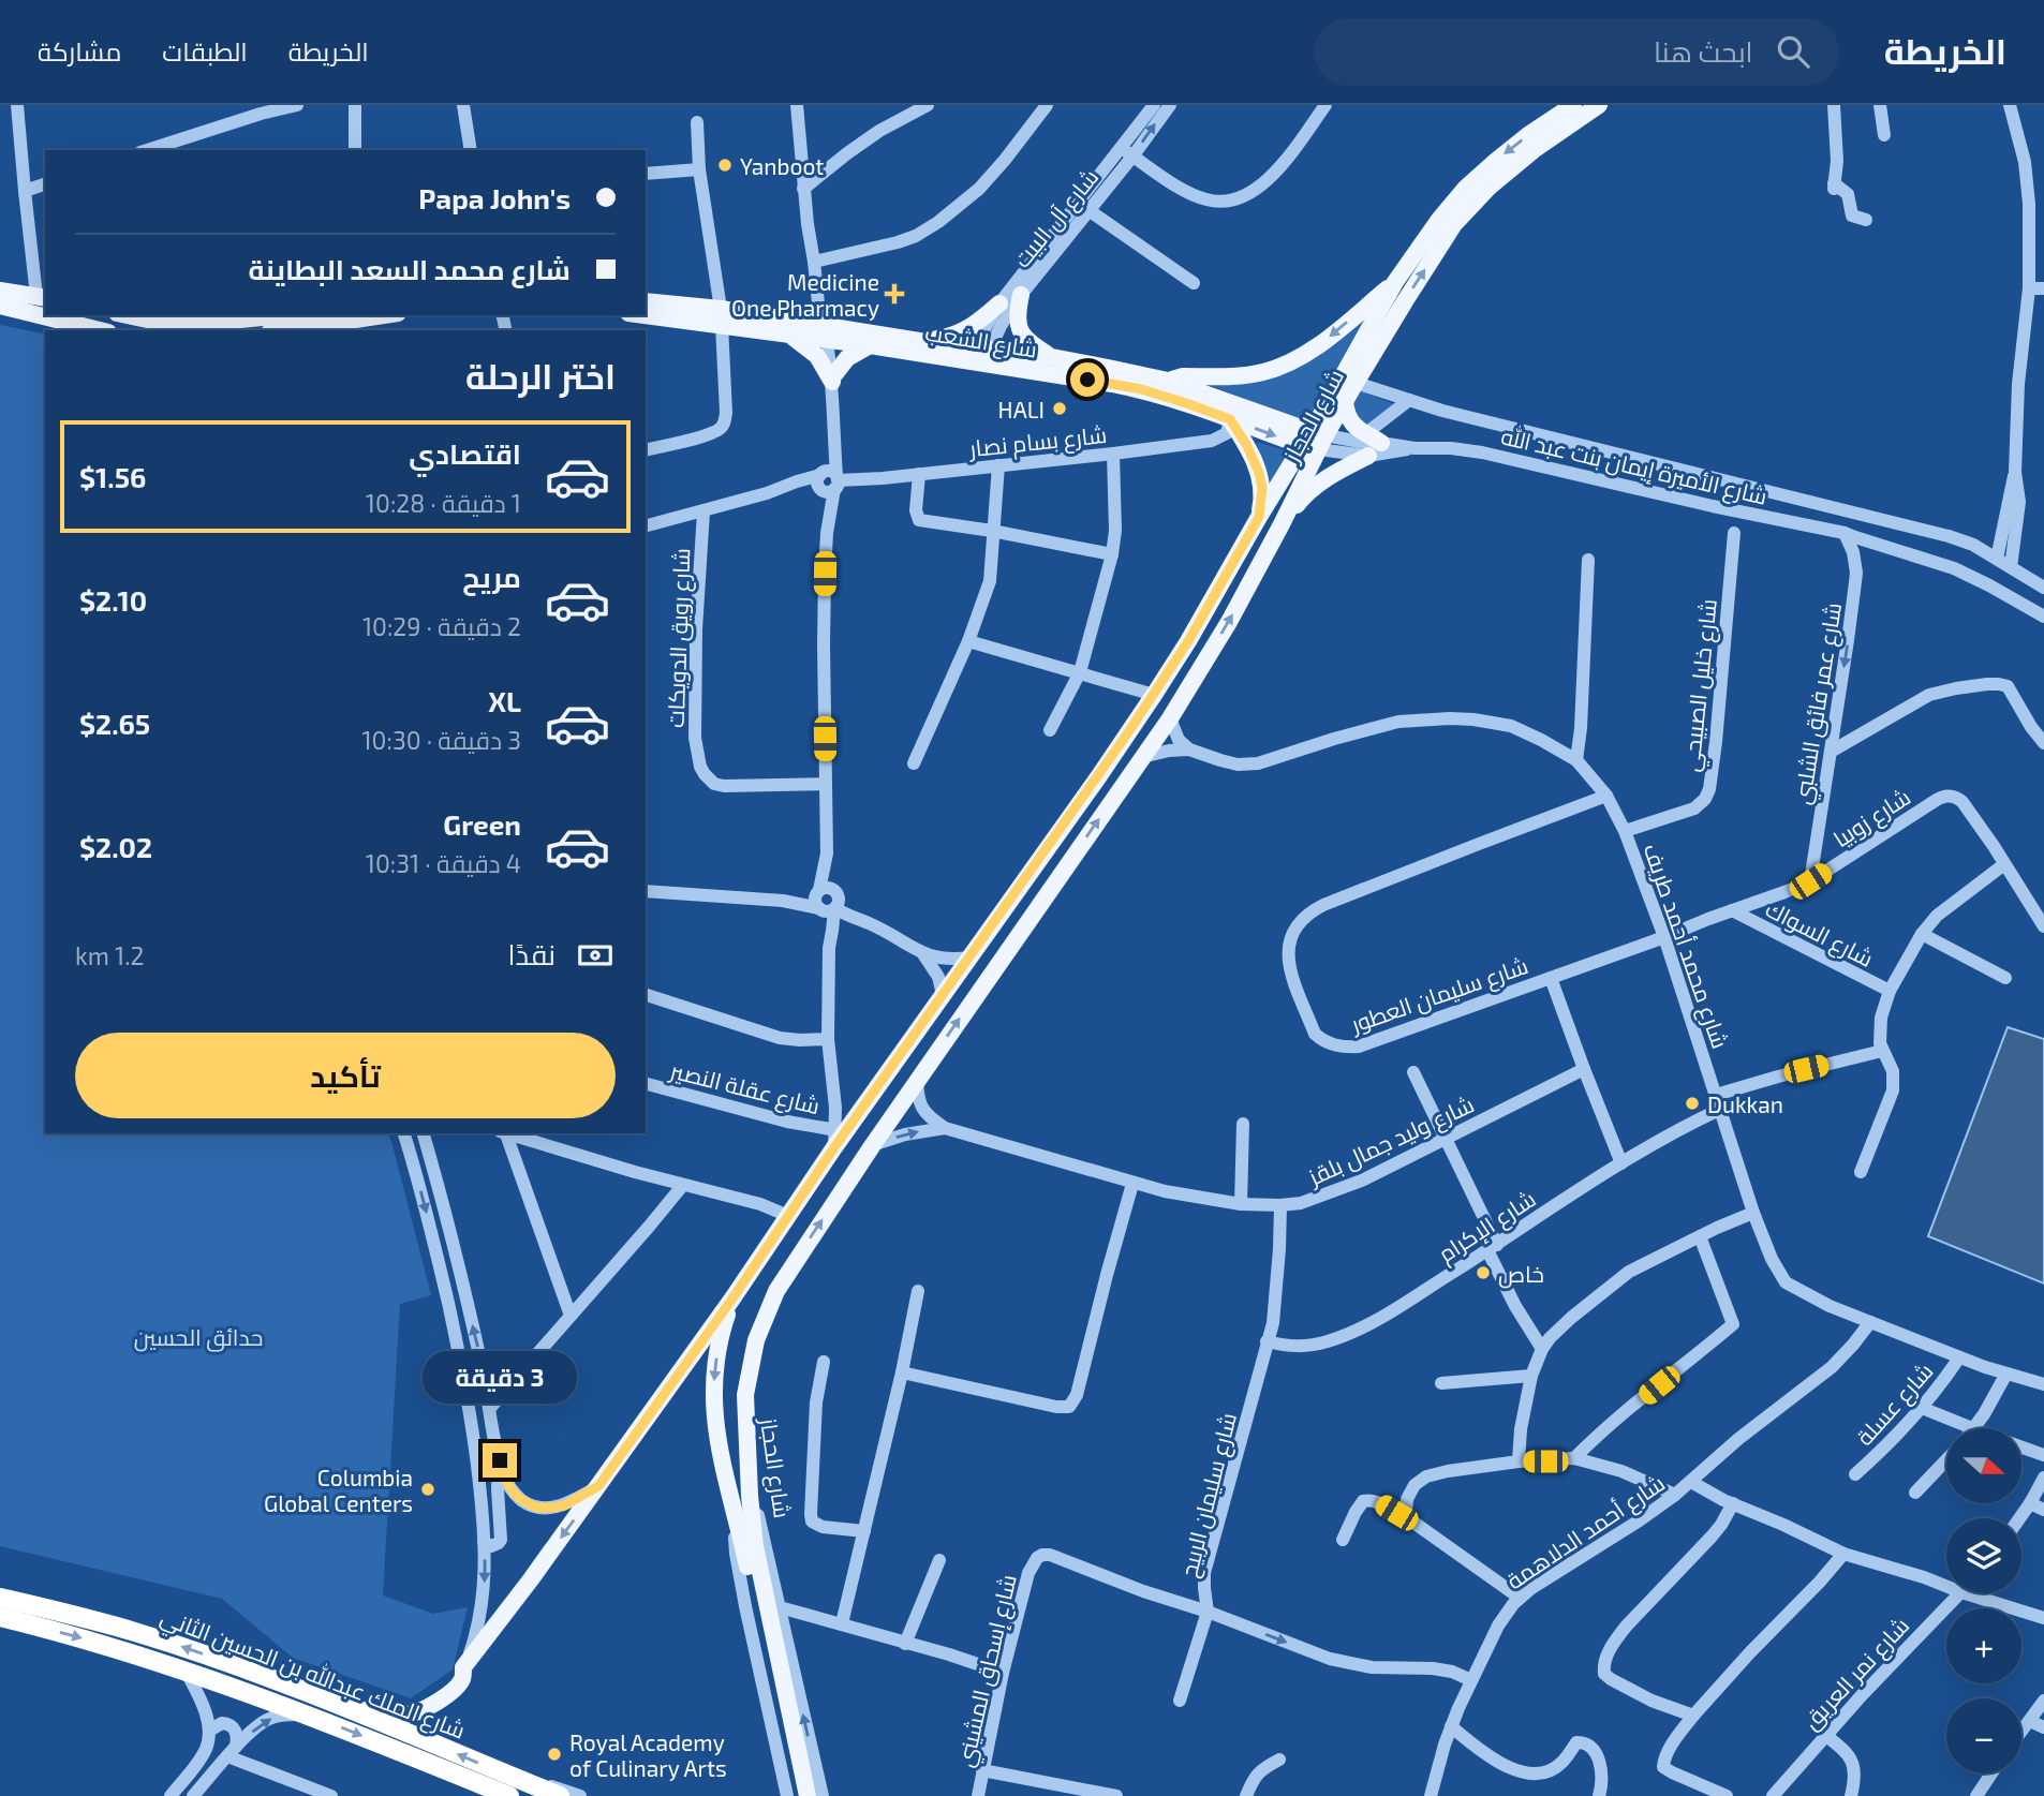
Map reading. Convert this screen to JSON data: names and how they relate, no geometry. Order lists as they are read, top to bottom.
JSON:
{
  "streets": {
    "highway": ["شارع الملك عبدالله بن الحسين الثاني"],
    "main road": ["شارع الشعب", "شارع الحجاز"],
    "street": [
      "شارع آل البيت",
      "شارع بسام نصار",
      "شارع الأميرة إيمان بنت عبد الله",
      "شارع رويق الدويكات",
      "شارع خليل الصبيحي",
      "شارع عمر فائق الشلبي",
      "شارع زوبيا",
      "شارع السواك",
      "شارع محمد أحمد طريف",
      "شارع سليمان العطور",
      "شارع عقلة النصير",
      "شارع وليد جمال بلقز",
      "شارع الإكرام",
      "شارع عسلة",
      "شارع سليمان الربيح",
      "شارع أحمد الدلاهمة",
      "شارع إسحاق المشيني",
      "شارع نمر العريق"
    ]
  },
  "crossings": [
    ["شارع آل البيت", "شارع الشعب"],
    ["شارع الشعب", "شارع الحجاز"],
    ["شارع الشعب", "شارع بسام نصار"],
    ["شارع الشعب", "شارع الأميرة إيمان بنت عبد الله"],
    ["شارع الحجاز", "شارع الأميرة إيمان بنت عبد الله"],
    ["شارع الحجاز", "شارع محمد أحمد طريف"],
    ["شارع الحجاز", "شارع عقلة النصير"],
    ["شارع الحجاز", "شارع وليد جمال بلقز"],
    ["شارع الحجاز", "شارع الملك عبدالله بن الحسين الثاني"],
    ["شارع بسام نصار", "شارع رويق الدويكات"],
    ["شارع الأميرة إيمان بنت عبد الله", "شارع عمر فائق الشلبي"],
    ["شارع خليل الصبيحي", "شارع محمد أحمد طريف"],
    ["شارع عمر فائق الشلبي", "شارع زوبيا"],
    ["شارع زوبيا", "شارع السواك"],
    ["شارع زوبيا", "شارع محمد أحمد طريف"],
    ["شارع زوبيا", "شارع سليمان العطور"],
    ["شارع محمد أحمد طريف", "شارع سليمان العطور"],
    ["شارع محمد أحمد طريف", "شارع الإكرام"],
    ["شارع محمد أحمد طريف", "شارع عسلة"],
    ["شارع محمد أحمد طريف", "شارع أحمد الدلاهمة"],
    ["شارع وليد جمال بلقز", "شارع سليمان الربيح"],
    ["شارع الإكرام", "شارع سليمان الربيح"],
    ["شارع سليمان الربيح", "شارع أحمد الدلاهمة"],
    ["شارع سليمان الربيح", "شارع إسحاق المشيني"]
  ],
  "one_way": ["شارع عمر فائق الشلبي", "شارع سليمان الربيح"],
  "parks": ["حدائق الحسين"],
  "places": {
    "other": [
      "Yanboot",
      "HALI",
      "Dukkan",
      "خاص",
      "Columbia Global Centers",
      "Royal Academy of Culinary Arts"
    ],
    "health": ["Medicine One Pharmacy"]
  },
  "north": "right",
  "page": {
    "header": "الخريطة",
    "search": "ابحث هنا",
    "nav": ["الخريطة", "الطبقات", "مشاركة"],
    "banner": ["Papa John's", "شارع محمد السعد البطاينة"],
    "heading": "اختر الرحلة",
    "list": [
      {
        "name": "اقتصادي",
        "note": "1 دقيقة · 10:28",
        "value": "$1.56"
      },
      {
        "name": "مريح",
        "note": "2 دقيقة · 10:29",
        "value": "$2.10"
      },
      {
        "name": "XL",
        "note": "3 دقيقة · 10:30",
        "value": "$2.65"
      },
      {
        "name": "Green",
        "note": "4 دقيقة · 10:31",
        "value": "$2.02"
      }
    ],
    "pay": ["نقدًا", "1.2 km"],
    "buttons": "تأكيد",
    "bubble": "3 دقيقة",
    "map_buttons": ["+", "−"]
  }
}
